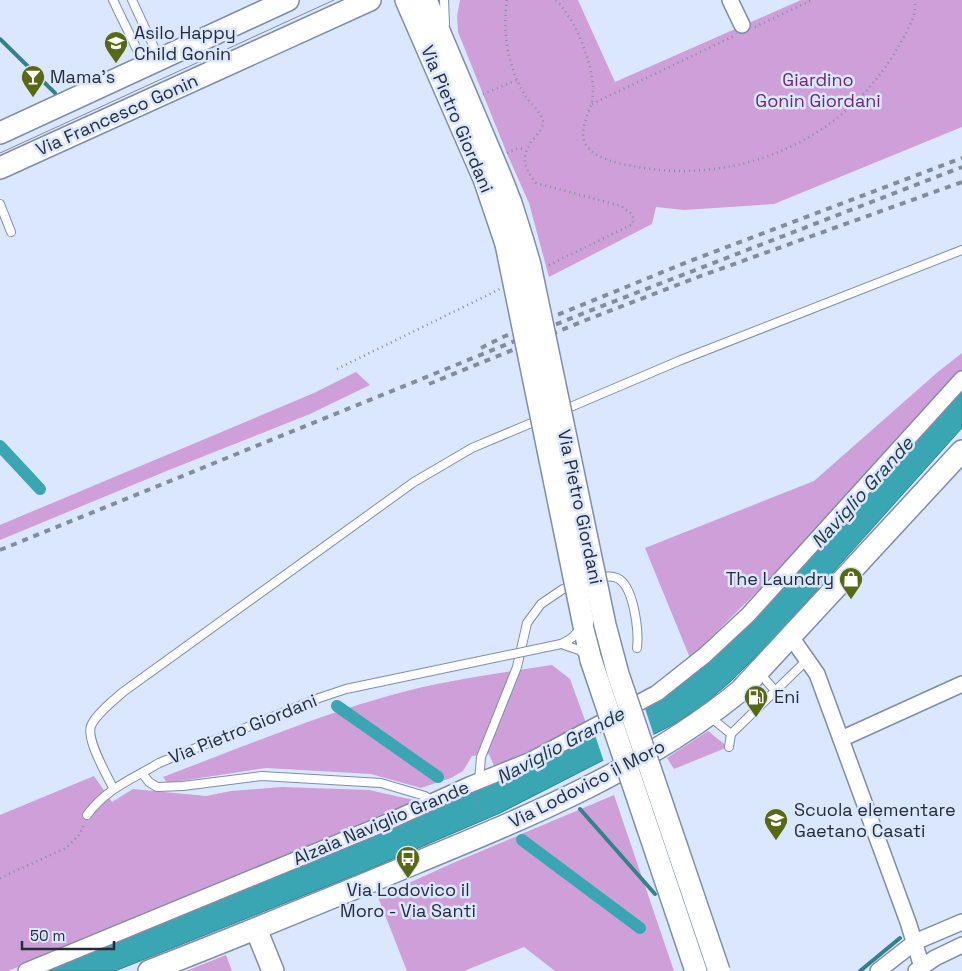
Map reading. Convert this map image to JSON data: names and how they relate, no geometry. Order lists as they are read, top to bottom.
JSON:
{
  "streets": {
    "main road": ["Via Francesco Gonin", "Via Pietro Giordani", "Via Lodovico il Moro"],
    "street": ["Alzaia Naviglio Grande"]
  },
  "water": ["Naviglio Grande"],
  "parks": ["Giardino Gonin Giordani"],
  "places": {
    "school or university": ["Asilo Happy Child Gonin", "Scuola elementare Gaetano Casati"],
    "bar": ["Mama's"],
    "shop": ["The Laundry"],
    "fuel station": ["Eni"],
    "bus stop": ["Via Lodovico il Moro - Via Santi"]
  },
  "scale_bar": "50 m"
}
